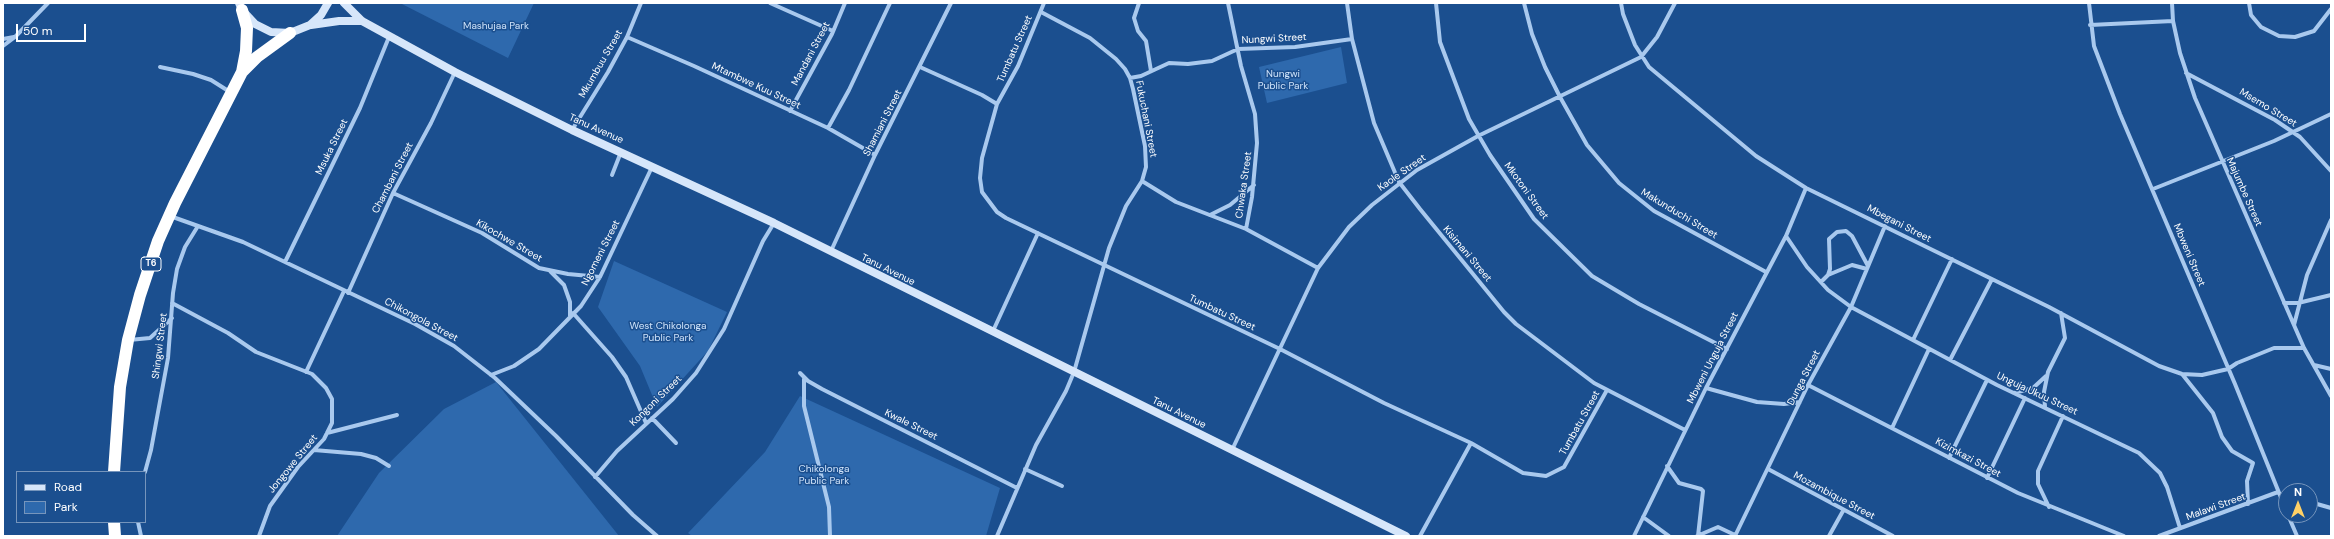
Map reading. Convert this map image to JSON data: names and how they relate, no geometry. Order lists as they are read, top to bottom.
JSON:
{
  "streets": {
    "highway": ["T6"],
    "street": [
      "Nungwi Street",
      "Tumbatu Street",
      "Mandani Street",
      "Mkumbuu Street",
      "Mtambwe Kuu Street",
      "Msemo Street",
      "Fukuchani Street",
      "Shamiani Street",
      "Tanu Avenue",
      "Msuka Street",
      "Kaole Street",
      "Chambani Street",
      "Chwaka Street",
      "Mkotoni Street",
      "Majumbe Street",
      "Makunduchi Street",
      "Mbegani Street",
      "Kikochwe Street",
      "Ngomeni Street",
      "Kisimani Street",
      "Mbweni Street",
      "Chikongola Street",
      "Shingwi Street",
      "Mbweni Unguja Street",
      "Dunga Street",
      "Unguja Ukuu Street",
      "Kongoni Street",
      "Kwale Street",
      "Kizimkazi Street",
      "Jongowe Street",
      "Mozambique Street",
      "Malawi Street"
    ]
  },
  "crossings": [
    ["Nungwi Street", "Fukuchani Street"],
    ["Nungwi Street", "Chwaka Street"],
    ["Nungwi Street", "Kisimani Street"],
    ["Tumbatu Street", "Fukuchani Street"],
    ["Tumbatu Street", "Kaole Street"],
    ["Tumbatu Street", "Kisimani Street"],
    ["Mandani Street", "Mtambwe Kuu Street"],
    ["Mkumbuu Street", "Mtambwe Kuu Street"],
    ["Mkumbuu Street", "Tanu Avenue"],
    ["Mtambwe Kuu Street", "Shamiani Street"],
    ["Msemo Street", "Majumbe Street"],
    ["Fukuchani Street", "Tanu Avenue"],
    ["Fukuchani Street", "Kwale Street"],
    ["Shamiani Street", "Tanu Avenue"],
    ["Tanu Avenue", "Msuka Street"],
    ["Tanu Avenue", "Kaole Street"],
    ["Tanu Avenue", "Chambani Street"],
    ["Tanu Avenue", "Ngomeni Street"],
    ["Tanu Avenue", "Kongoni Street"],
    ["Msuka Street", "Chikongola Street"],
    ["Kaole Street", "Mkotoni Street"],
    ["Kaole Street", "Makunduchi Street"],
    ["Kaole Street", "Mbegani Street"],
    ["Kaole Street", "Kisimani Street"],
    ["Chambani Street", "Kikochwe Street"],
    ["Chambani Street", "Chikongola Street"],
    ["Chambani Street", "Jongowe Street"],
    ["Mkotoni Street", "Mbweni Unguja Street"],
    ["Majumbe Street", "Mbegani Street"],
    ["Makunduchi Street", "Mbweni Unguja Street"],
    ["Mbegani Street", "Mbweni Street"],
    ["Mbegani Street", "Mbweni Unguja Street"],
    ["Mbegani Street", "Dunga Street"],
    ["Mbegani Street", "Unguja Ukuu Street"],
    ["Kikochwe Street", "Ngomeni Street"],
    ["Ngomeni Street", "Chikongola Street"],
    ["Kisimani Street", "Mbweni Unguja Street"],
    ["Mbweni Street", "Malawi Street"],
    ["T6", "Chikongola Street"],
    ["Chikongola Street", "Shingwi Street"],
    ["Chikongola Street", "Kongoni Street"],
    ["Shingwi Street", "Jongowe Street"],
    ["Mbweni Unguja Street", "Unguja Ukuu Street"],
    ["Dunga Street", "Unguja Ukuu Street"],
    ["Dunga Street", "Kizimkazi Street"],
    ["Dunga Street", "Mozambique Street"],
    ["Unguja Ukuu Street", "Malawi Street"]
  ],
  "parks": [
    "Mashujaa Park",
    "Nungwi Public Park",
    "West Chikolonga Public Park",
    "Chikolonga Public Park"
  ],
  "legend": ["Road", "Park"],
  "scale_bar": "50 m",
  "north": "top"
}
